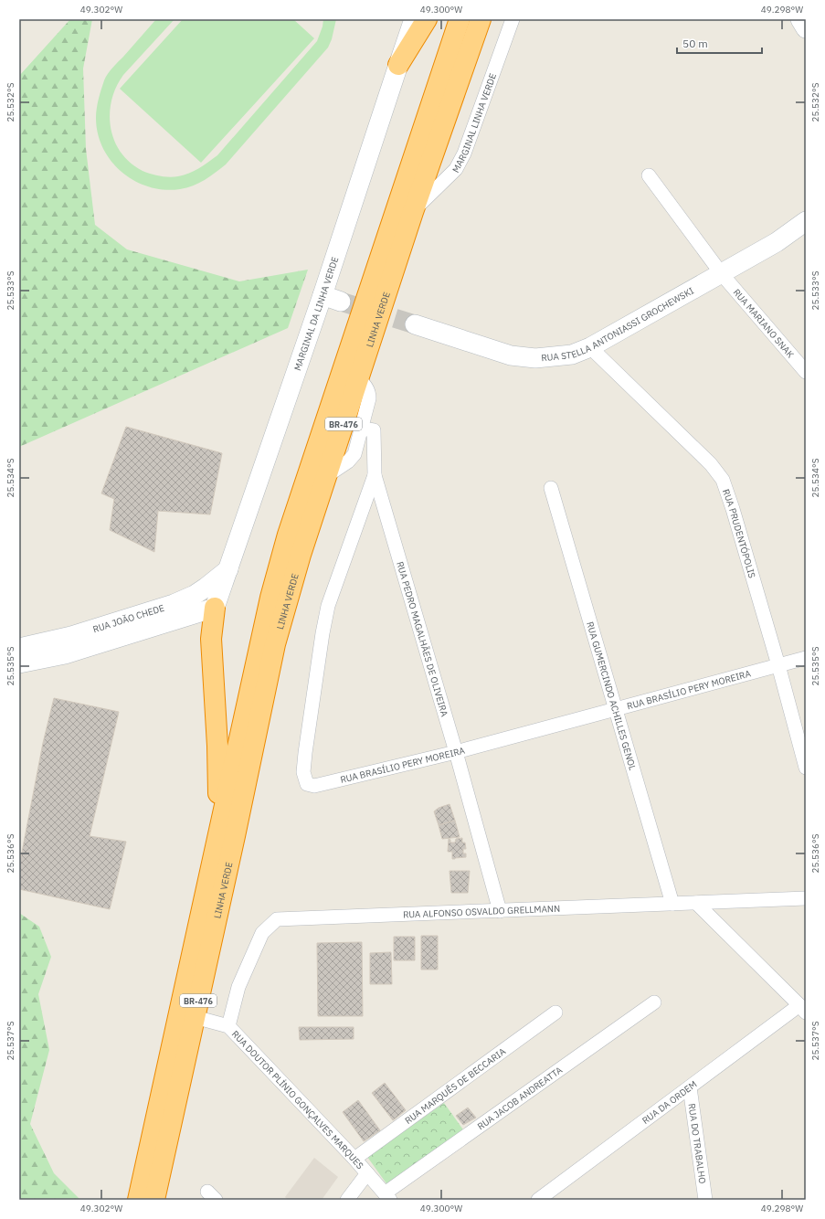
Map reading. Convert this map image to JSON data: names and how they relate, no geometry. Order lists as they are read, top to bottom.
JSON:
{
  "streets": {
    "highway": ["LINHA VERDE", "BR-476"],
    "main road": ["MARGINAL DA LINHA VERDE", "RUA STELLA ANTONIASSI GROCHEWSKI", "RUA JOÃO CHEDE"],
    "street": [
      "MARGINAL LINHA VERDE",
      "RUA MARIANO SNAK",
      "RUA PRUDENTÓPOLIS",
      "RUA PEDRO MAGALHÃES DE OLIVEIRA",
      "RUA BRASÍLIO PERY MOREIRA",
      "RUA GUMERCINDO ACHILLES GENOL",
      "RUA ALFONSO OSVALDO GRELLMANN",
      "RUA MARQUÊS DE BECCARIA",
      "RUA JACOB ANDREATTA",
      "RUA DOUTOR PLÍNIO GONÇALVES MARQUES",
      "RUA DA ORDEM",
      "RUA DO TRABALHO"
    ]
  },
  "crossings": [
    ["MARGINAL LINHA VERDE", "LINHA VERDE"],
    ["MARGINAL DA LINHA VERDE", "RUA JOÃO CHEDE"],
    ["LINHA VERDE", "RUA DOUTOR PLÍNIO GONÇALVES MARQUES"],
    ["RUA STELLA ANTONIASSI GROCHEWSKI", "RUA MARIANO SNAK"],
    ["RUA STELLA ANTONIASSI GROCHEWSKI", "RUA PRUDENTÓPOLIS"],
    ["RUA PRUDENTÓPOLIS", "RUA BRASÍLIO PERY MOREIRA"],
    ["RUA PEDRO MAGALHÃES DE OLIVEIRA", "RUA BRASÍLIO PERY MOREIRA"],
    ["RUA PEDRO MAGALHÃES DE OLIVEIRA", "RUA ALFONSO OSVALDO GRELLMANN"],
    ["RUA BRASÍLIO PERY MOREIRA", "RUA GUMERCINDO ACHILLES GENOL"],
    ["RUA GUMERCINDO ACHILLES GENOL", "RUA ALFONSO OSVALDO GRELLMANN"],
    ["RUA ALFONSO OSVALDO GRELLMANN", "RUA DOUTOR PLÍNIO GONÇALVES MARQUES"],
    ["RUA MARQUÊS DE BECCARIA", "RUA DOUTOR PLÍNIO GONÇALVES MARQUES"],
    ["RUA JACOB ANDREATTA", "RUA DOUTOR PLÍNIO GONÇALVES MARQUES"],
    ["RUA DA ORDEM", "RUA DO TRABALHO"]
  ],
  "scale_bar": "50 m",
  "coordinates": [
    "49.302°W",
    "49.300°W",
    "49.298°W",
    "25.532°S",
    "25.533°S",
    "25.534°S",
    "25.535°S",
    "25.536°S",
    "25.537°S"
  ]
}
